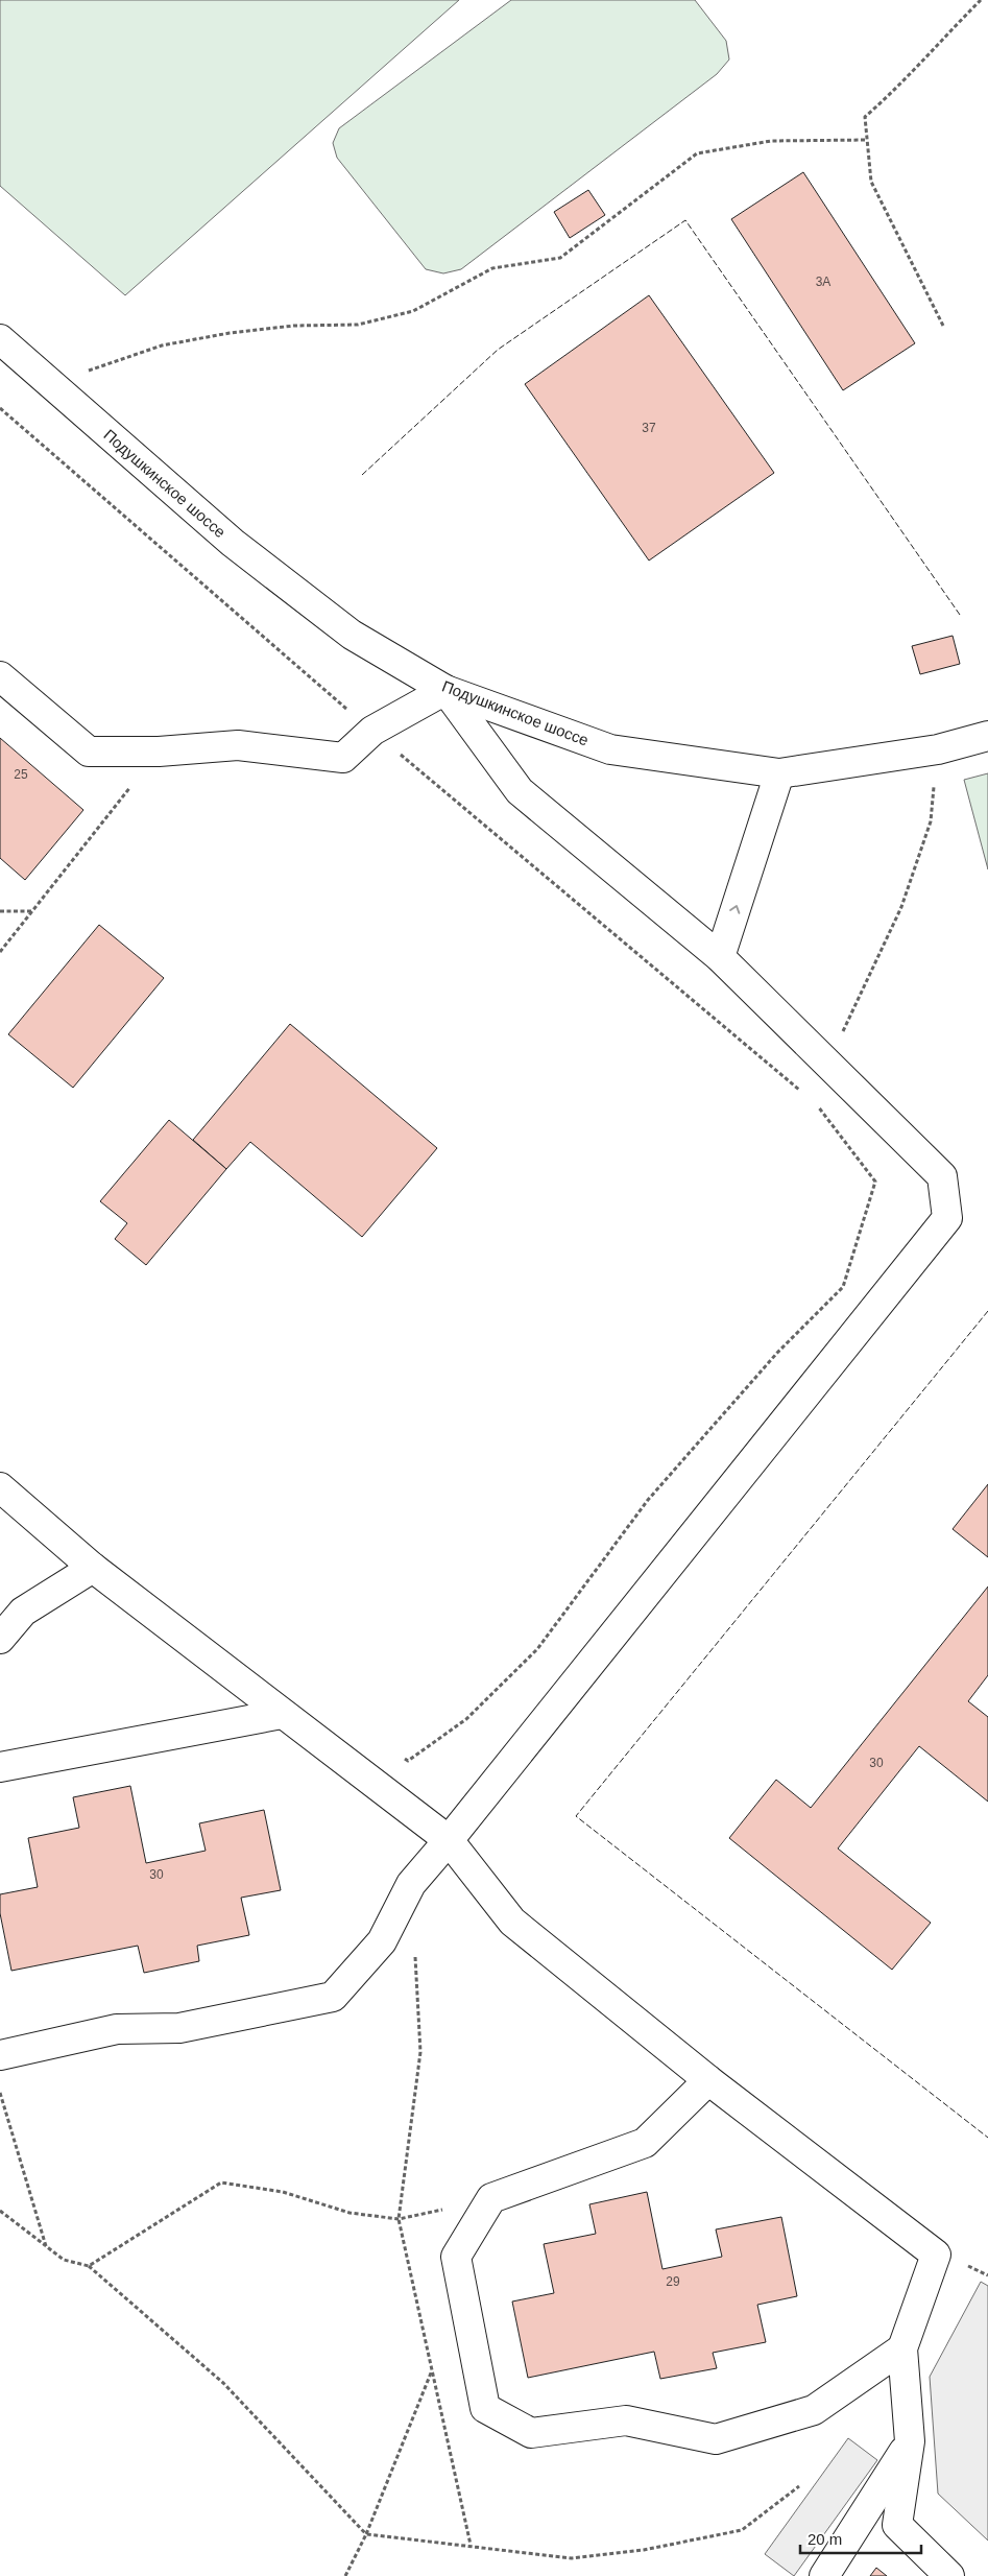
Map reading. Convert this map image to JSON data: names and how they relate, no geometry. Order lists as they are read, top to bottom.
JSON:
{
  "streets": {
    "main road": ["Подушкинское шоссе"]
  },
  "house_numbers": [
    "3А",
    "37",
    "25",
    "30",
    "30",
    "29"
  ],
  "scale_bar": "20 m"
}
